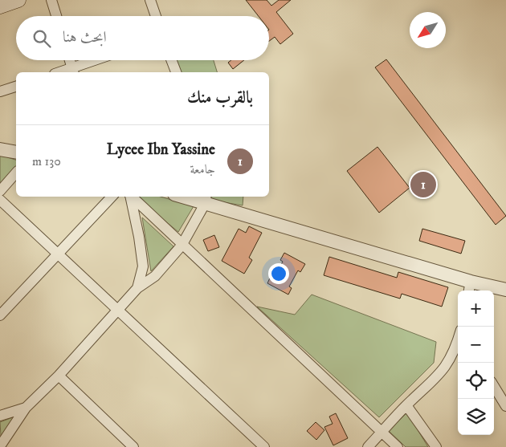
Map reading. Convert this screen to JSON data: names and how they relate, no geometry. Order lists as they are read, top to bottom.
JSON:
{
  "north": "bottom left",
  "page": {
    "search": "ابحث هنا",
    "heading": "بالقرب منك",
    "list": [
      {
        "mark": "1",
        "name": "Lycee Ibn Yassine",
        "note": "جامعة",
        "value": "130 m"
      }
    ],
    "pins": "1",
    "map_buttons": ["+", "−"]
  }
}
